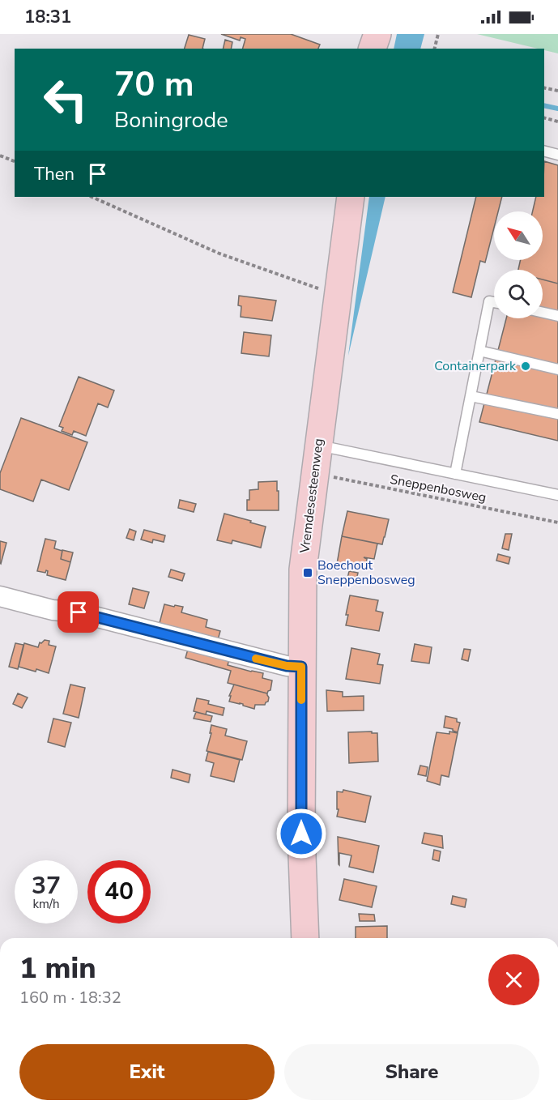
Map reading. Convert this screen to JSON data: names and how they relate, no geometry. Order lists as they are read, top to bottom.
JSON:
{
  "streets": {
    "street": ["Vremdesesteenweg"],
    "path": ["Sneppenbosweg"]
  },
  "crossings": [
    ["Sneppenbosweg", "Vremdesesteenweg"]
  ],
  "places": {
    "other": ["Containerpark"],
    "transit": ["Boechout Sneppenbosweg"]
  },
  "north": "top left",
  "page": {
    "status": "18:31",
    "turn": ["70 m", "Boningrode"],
    "then": "Then",
    "speed": "37 km/h",
    "limit": "40",
    "heading": ["1 min", "160 m · 18:32"],
    "buttons": ["Exit", "Share"]
  }
}
